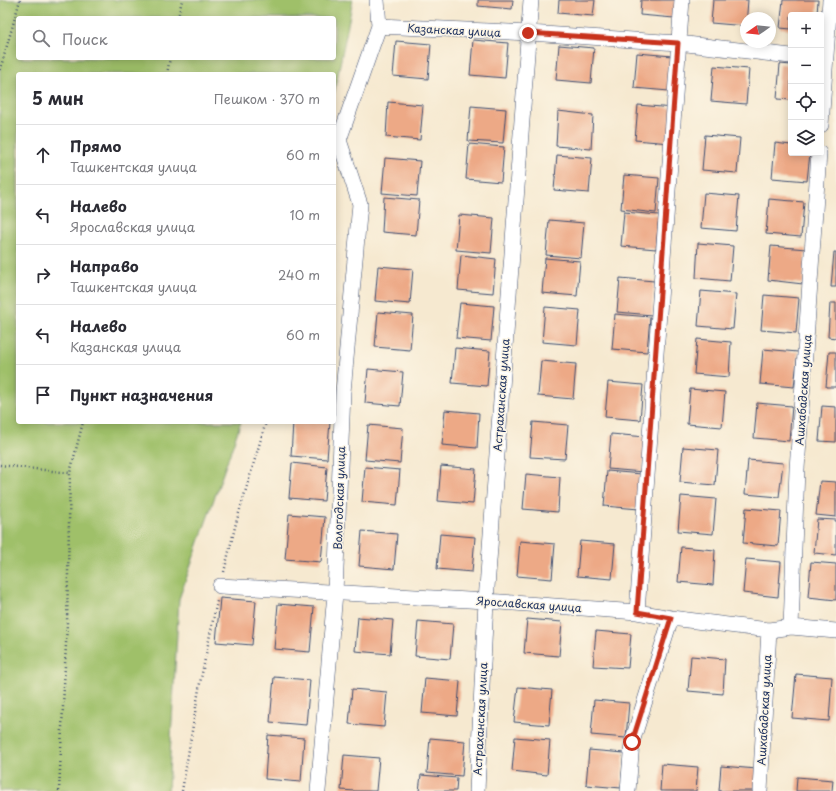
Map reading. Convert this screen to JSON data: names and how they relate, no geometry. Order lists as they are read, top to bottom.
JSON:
{
  "streets": {
    "street": [
      "Казанская улица",
      "Ашхабадская улица",
      "Астраханская улица",
      "Вологодская улица",
      "Ярославская улица"
    ]
  },
  "crossings": [
    ["Казанская улица", "Астраханская улица"],
    ["Казанская улица", "Вологодская улица"],
    ["Ашхабадская улица", "Ярославская улица"],
    ["Астраханская улица", "Ярославская улица"],
    ["Вологодская улица", "Ярославская улица"]
  ],
  "north": "left",
  "page": {
    "map_buttons": ["+", "−"],
    "search": "Поиск",
    "heading": ["5 мин", "Пешком · 370 m"],
    "list": [
      ["Прямо", "Ташкентская улица", "60 m"],
      ["Налево", "Ярославская улица", "10 m"],
      ["Направо", "Ташкентская улица", "240 m"],
      ["Налево", "Казанская улица", "60 m"],
      "Пункт назначения"
    ]
  }
}
